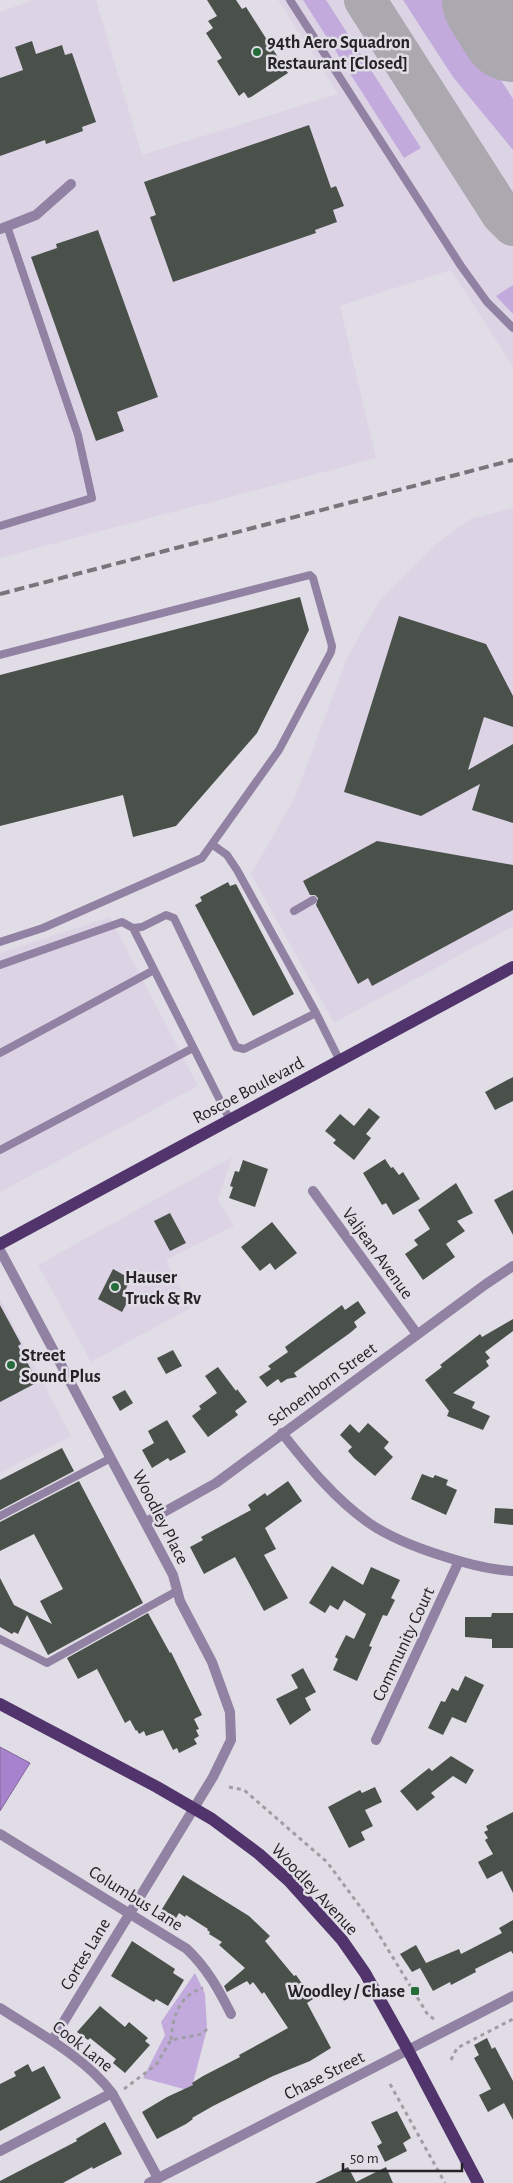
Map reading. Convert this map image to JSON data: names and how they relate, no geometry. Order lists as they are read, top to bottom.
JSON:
{
  "streets": {
    "main road": ["Roscoe Boulevard", "Woodley Avenue"],
    "street": [
      "Valjean Avenue",
      "Schoenborn Street",
      "Woodley Place",
      "Community Court",
      "Columbus Lane",
      "Cortes Lane",
      "Cook Lane",
      "Chase Street"
    ]
  },
  "crossings": [
    ["Valjean Avenue", "Schoenborn Street"],
    ["Schoenborn Street", "Woodley Place"],
    ["Woodley Place", "Woodley Avenue"],
    ["Woodley Place", "Cortes Lane"],
    ["Woodley Avenue", "Cortes Lane"],
    ["Woodley Avenue", "Chase Street"],
    ["Columbus Lane", "Cortes Lane"],
    ["Cortes Lane", "Cook Lane"],
    ["Cook Lane", "Chase Street"]
  ],
  "places": {
    "other": ["94th Aero Squadron Restaurant [Closed]", "Hauser Truck & Rv", "Street Sound Plus"],
    "transit": ["Woodley / Chase"]
  },
  "scale_bar": "50 m"
}
